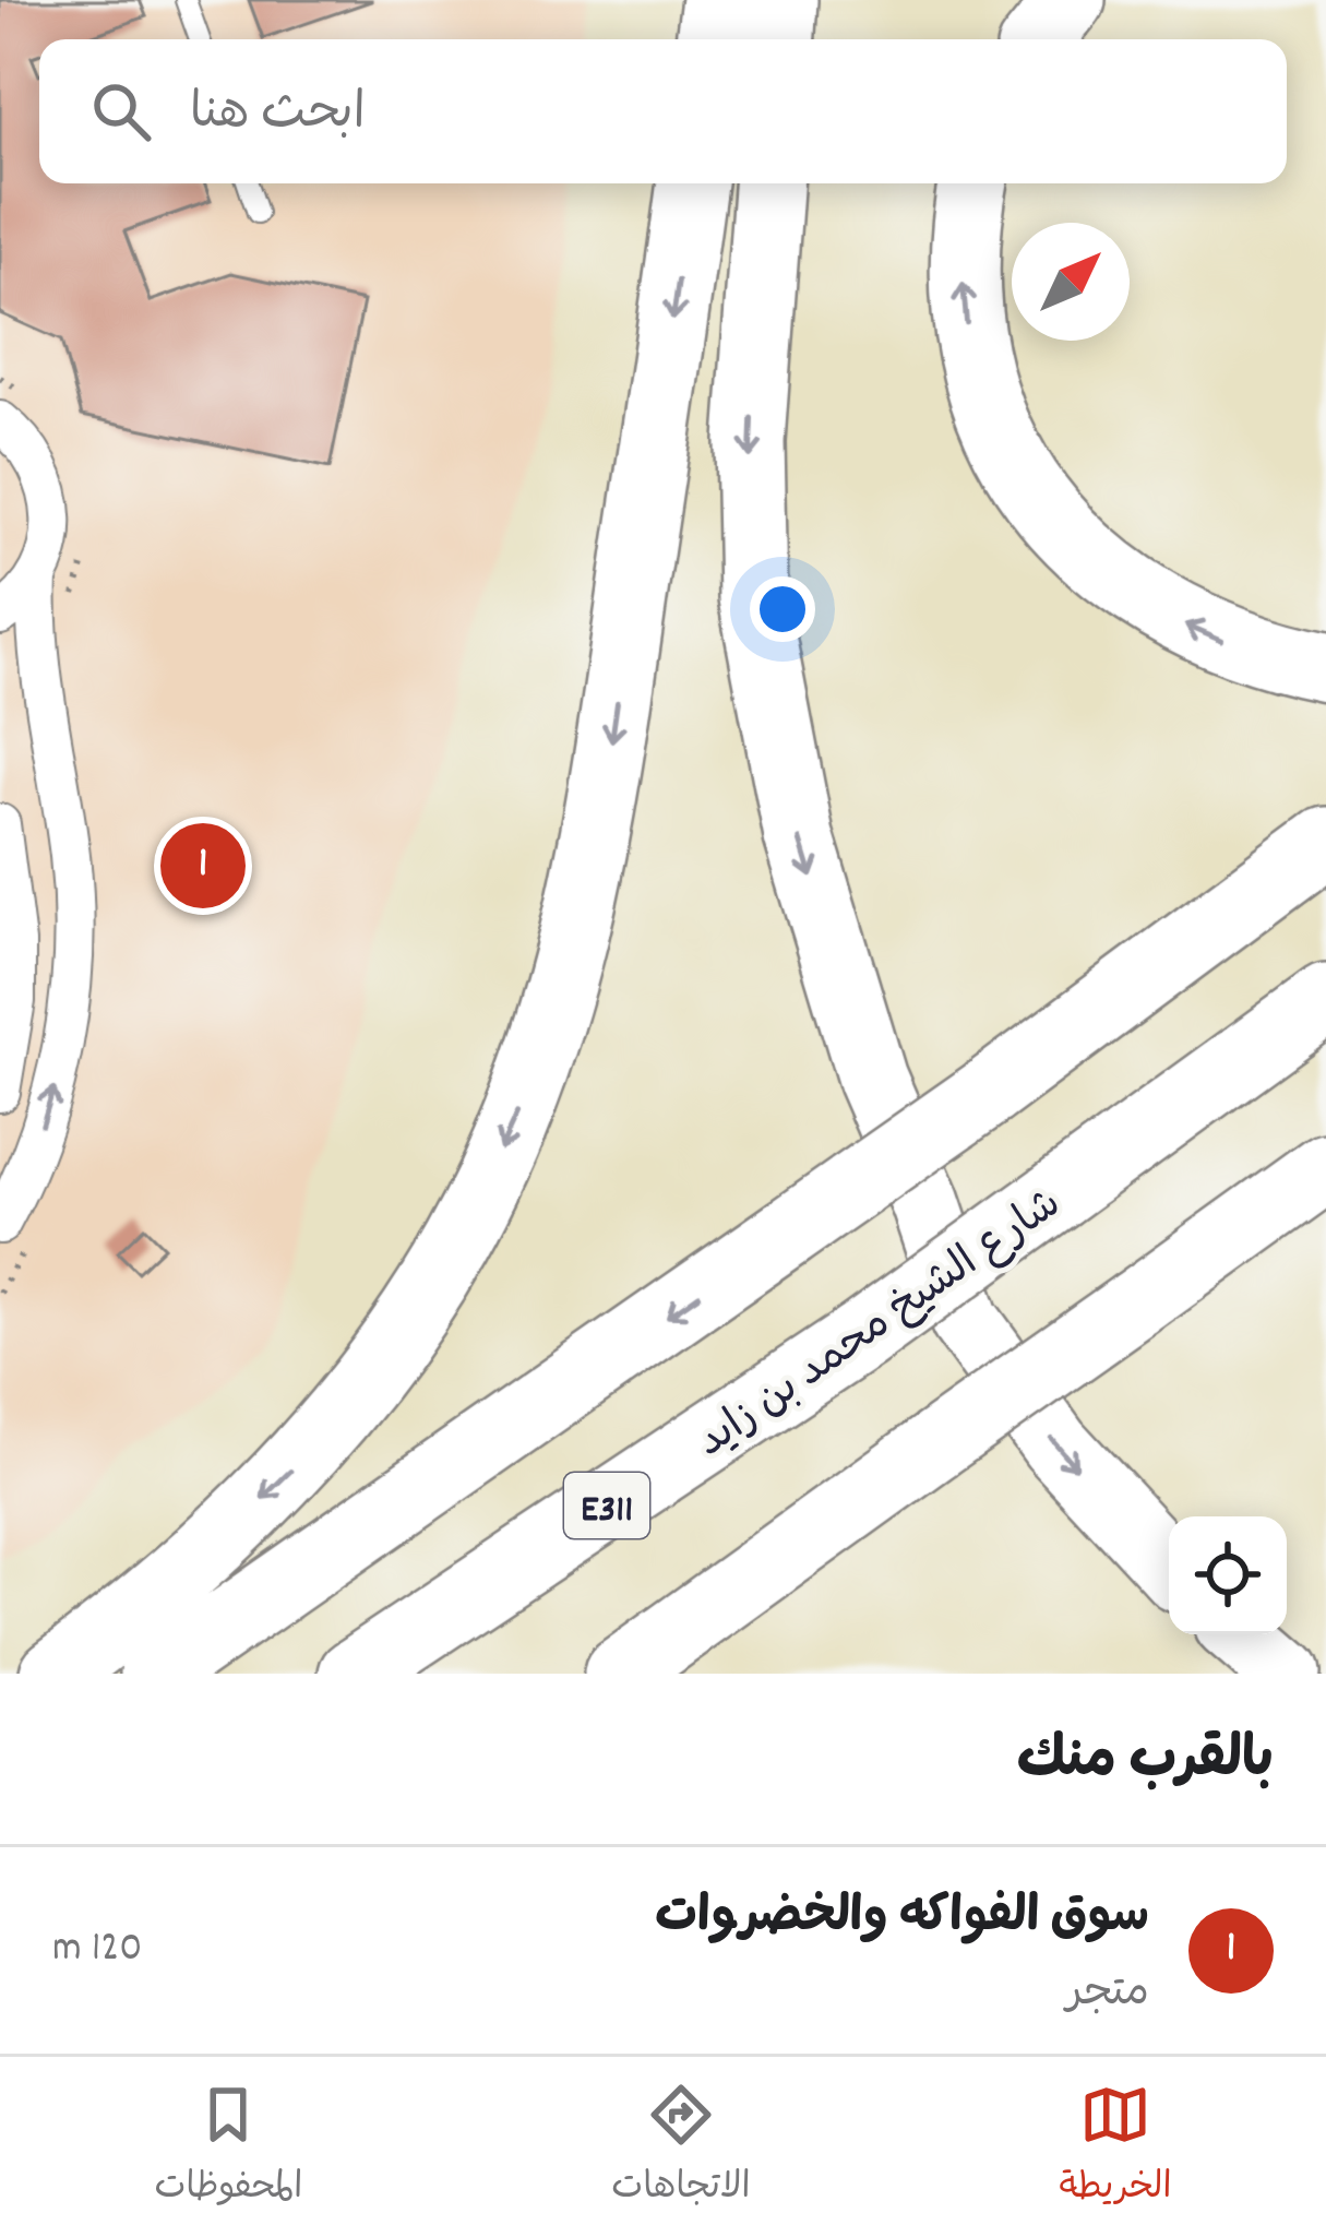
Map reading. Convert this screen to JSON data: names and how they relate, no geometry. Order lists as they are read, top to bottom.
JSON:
{
  "streets": {
    "highway": ["شارع الشيخ محمد بن زايد", "E311"]
  },
  "north": "top right",
  "page": {
    "search": "ابحث هنا",
    "pins": "1",
    "heading": "بالقرب منك",
    "list": [
      {
        "mark": "1",
        "name": "سوق الفواكه والخضروات",
        "note": "متجر",
        "value": "120 m"
      }
    ],
    "nav": ["الخريطة", "الاتجاهات", "المحفوظات"]
  }
}
